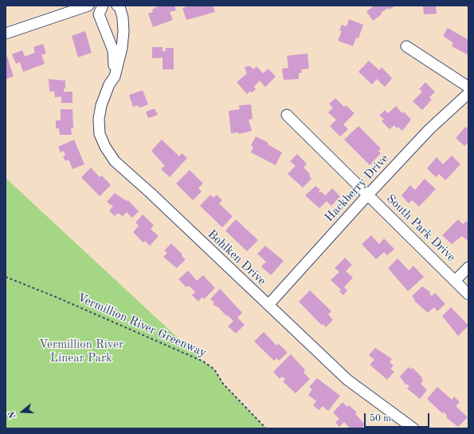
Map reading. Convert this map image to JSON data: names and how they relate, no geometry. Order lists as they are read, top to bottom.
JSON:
{
  "streets": {
    "street": ["Hackberry Drive", "South Park Drive", "Bohlken Drive"],
    "path": ["Vermillion River Greenway"]
  },
  "crossings": [
    ["Hackberry Drive", "South Park Drive"],
    ["Hackberry Drive", "Bohlken Drive"]
  ],
  "parks": ["Vermillion River Linear Park"],
  "scale_bar": "50 m",
  "north": "left"
}
